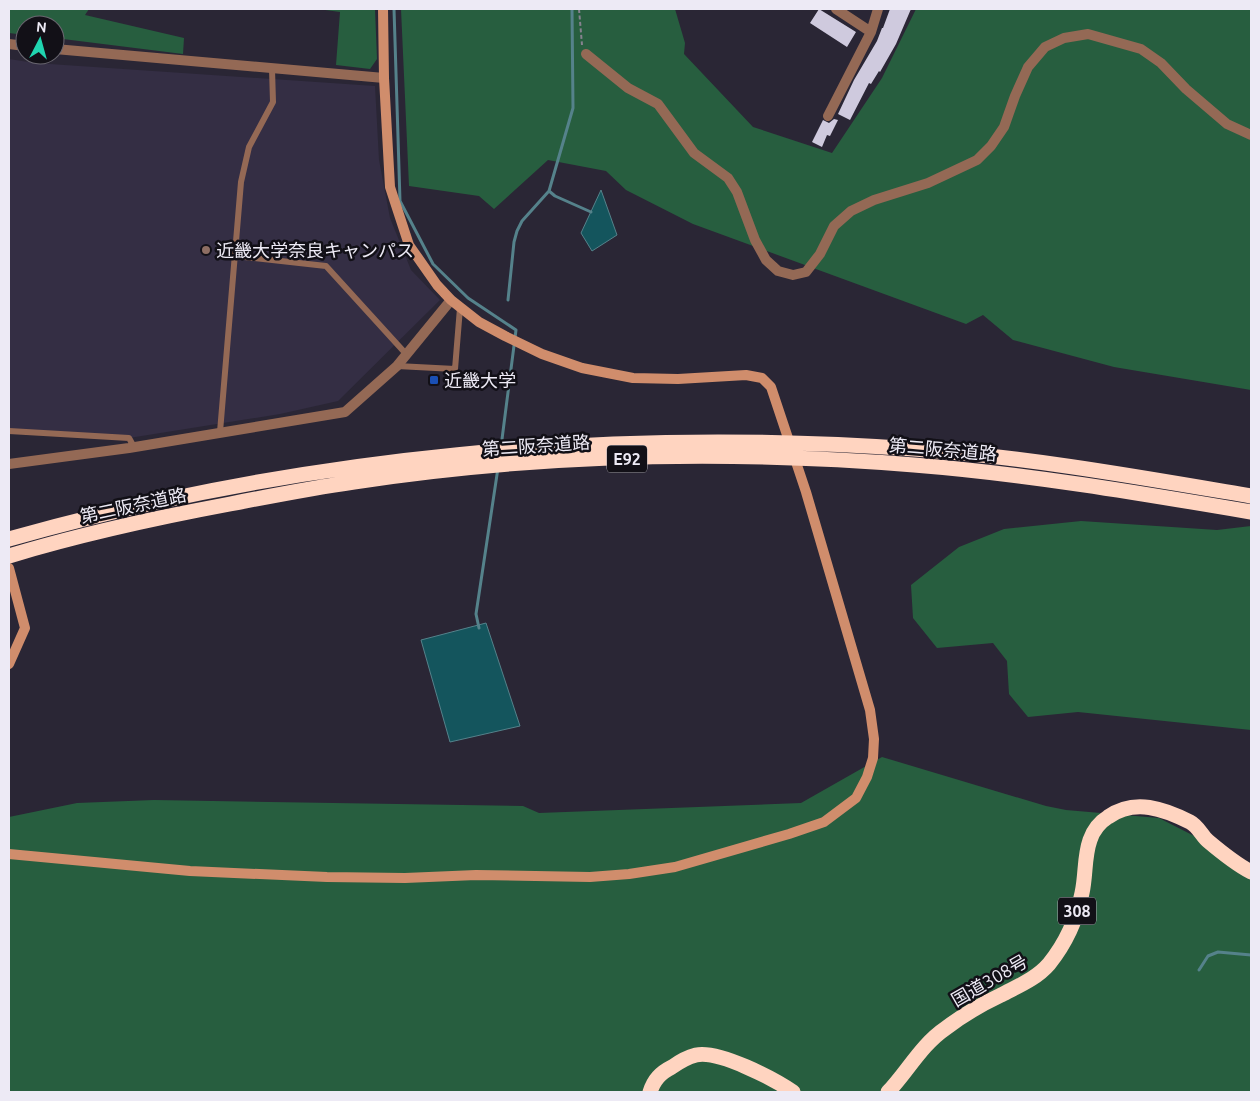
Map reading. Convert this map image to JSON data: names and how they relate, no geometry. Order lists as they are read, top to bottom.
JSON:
{
  "streets": {
    "highway": [
      "第二阪奈道路",
      "E92",
      "308",
      "国道308号"
    ]
  },
  "places": {
    "other": ["近畿大学奈良キャンパス"],
    "transit": ["近畿大学"]
  },
  "north": "top"
}
